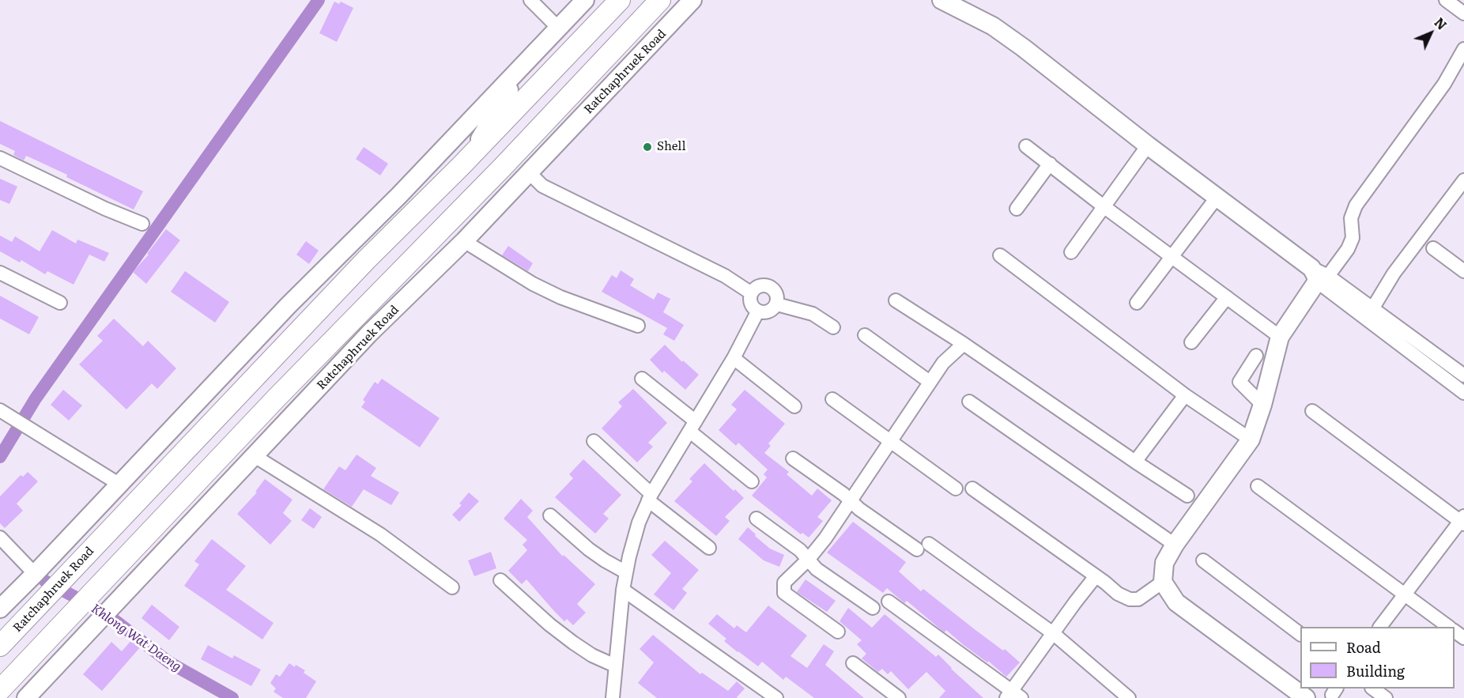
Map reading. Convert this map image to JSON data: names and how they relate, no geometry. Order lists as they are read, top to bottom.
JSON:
{
  "streets": {
    "main road": ["Ratchaphruek Road"]
  },
  "water": ["Khlong Wat Daeng"],
  "places": ["Shell"],
  "legend": ["Road", "Building"],
  "north": "top right"
}
